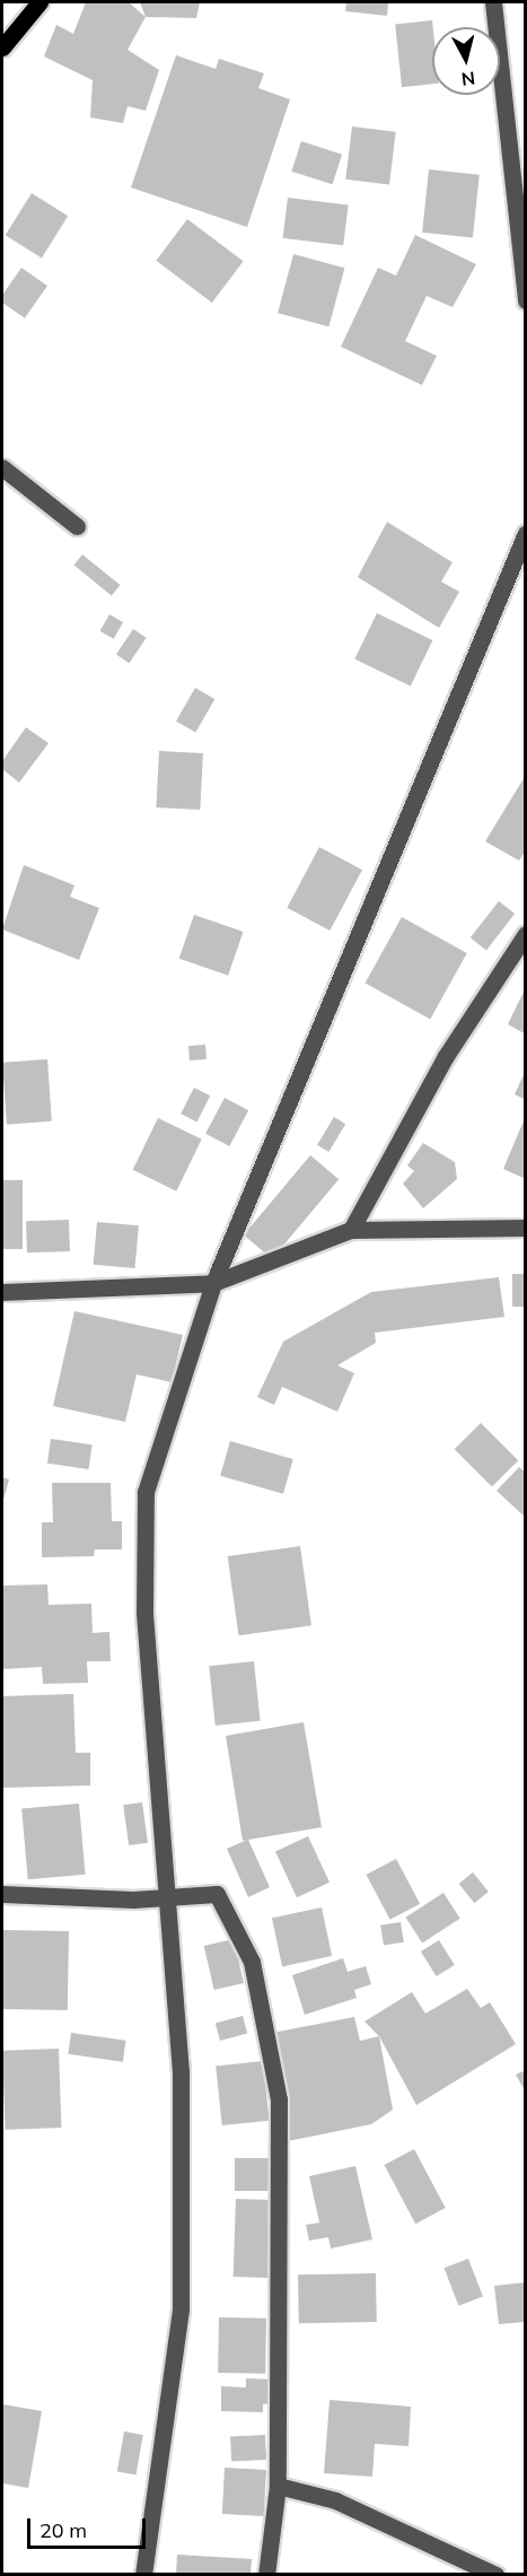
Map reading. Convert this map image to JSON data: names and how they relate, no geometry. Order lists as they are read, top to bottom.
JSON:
{
  "scale_bar": "20 m",
  "north": "bottom"
}
